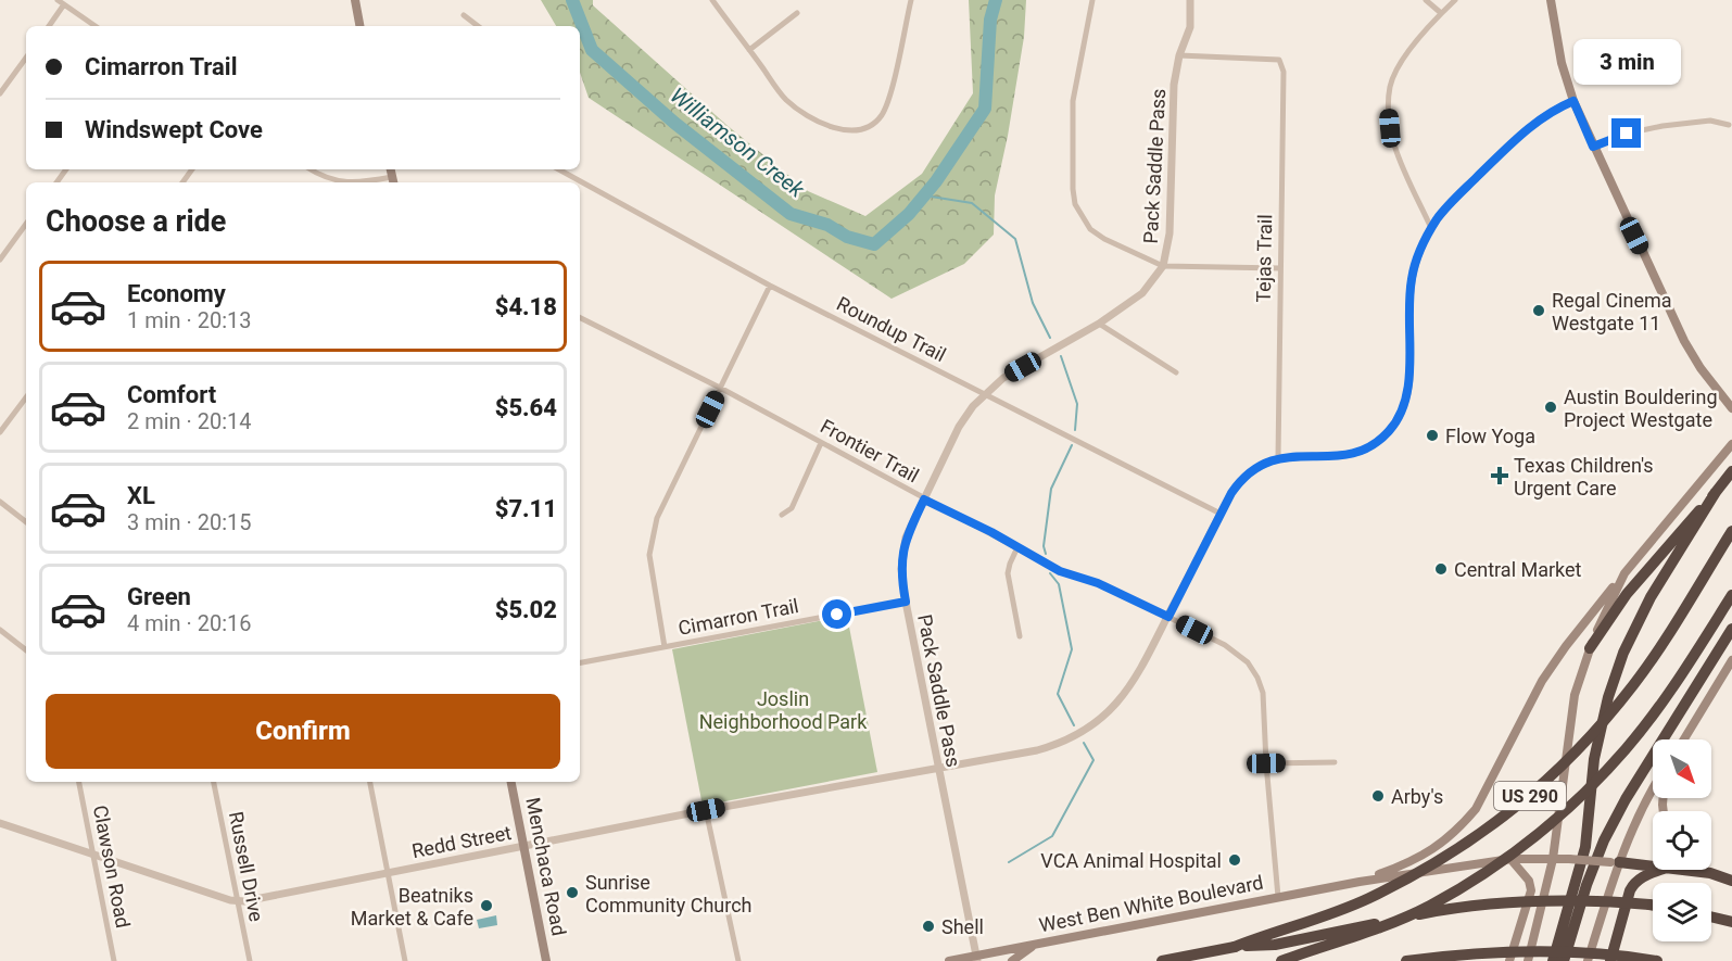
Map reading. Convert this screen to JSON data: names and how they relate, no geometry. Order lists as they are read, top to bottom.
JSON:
{
  "streets": {
    "highway": ["US 290"],
    "main road": ["Menchaca Road", "West Ben White Boulevard"],
    "street": [
      "Pack Saddle Pass",
      "Tejas Trail",
      "Roundup Trail",
      "Frontier Trail",
      "Cimarron Trail",
      "Redd Street",
      "Clawson Road",
      "Russell Drive"
    ]
  },
  "crossings": [
    ["Pack Saddle Pass", "Tejas Trail"],
    ["Pack Saddle Pass", "Roundup Trail"],
    ["Pack Saddle Pass", "Frontier Trail"],
    ["Pack Saddle Pass", "Cimarron Trail"],
    ["Pack Saddle Pass", "Redd Street"],
    ["Pack Saddle Pass", "West Ben White Boulevard"],
    ["Tejas Trail", "Redd Street"],
    ["Roundup Trail", "Redd Street"],
    ["Frontier Trail", "Redd Street"],
    ["Frontier Trail", "West Ben White Boulevard"],
    ["Redd Street", "Clawson Road"],
    ["Redd Street", "Russell Drive"],
    ["Redd Street", "Menchaca Road"]
  ],
  "water": ["Williamson Creek"],
  "parks": ["Joslin Neighborhood Park"],
  "places": {
    "other": [
      "Regal Cinema Westgate 11",
      "Austin Bouldering Project Westgate",
      "Flow Yoga",
      "Central Market",
      "Arby's",
      "VCA Animal Hospital",
      "Sunrise Community Church",
      "Beatniks Market & Cafe",
      "Shell"
    ],
    "health": ["Texas Children's Urgent Care"]
  },
  "north": "bottom right",
  "page": {
    "banner": ["Cimarron Trail", "Windswept Cove"],
    "bubble": "3 min",
    "heading": "Choose a ride",
    "list": [
      {
        "name": "Economy",
        "note": "1 min · 20:13",
        "value": "$4.18"
      },
      {
        "name": "Comfort",
        "note": "2 min · 20:14",
        "value": "$5.64"
      },
      {
        "name": "XL",
        "note": "3 min · 20:15",
        "value": "$7.11"
      },
      {
        "name": "Green",
        "note": "4 min · 20:16",
        "value": "$5.02"
      }
    ],
    "buttons": "Confirm"
  }
}
